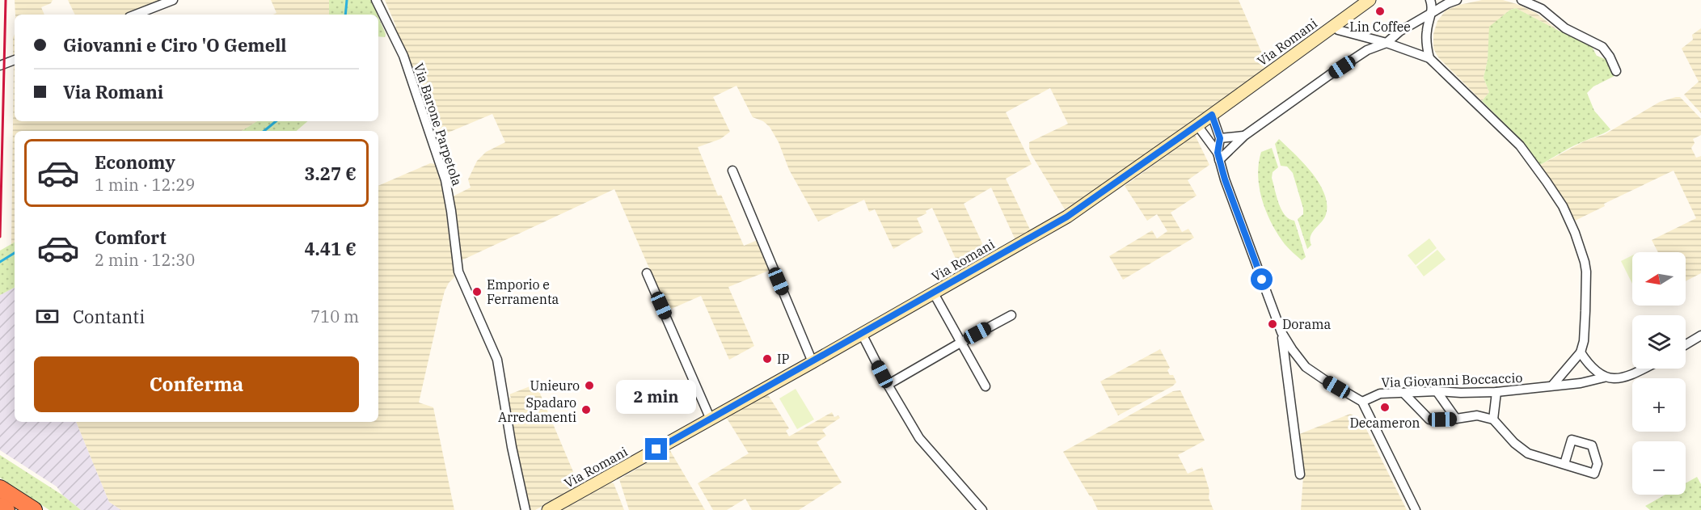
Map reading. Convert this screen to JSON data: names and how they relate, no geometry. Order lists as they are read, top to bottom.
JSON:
{
  "streets": {
    "street": ["Via Romani", "Via Barone Parpetola", "Via Giovanni Boccaccio"]
  },
  "places": [
    "Lin Coffee",
    "Emporio e Ferramenta",
    "Dorama",
    "IP",
    "Unieuro",
    "Decameron",
    "Spadaro Arredamenti"
  ],
  "north": "left",
  "page": {
    "banner": ["Giovanni e Ciro 'O Gemell", "Via Romani"],
    "list": [
      {
        "name": "Economy",
        "note": "1 min · 12:29",
        "value": "3.27 €"
      },
      {
        "name": "Comfort",
        "note": "2 min · 12:30",
        "value": "4.41 €"
      }
    ],
    "map_buttons": ["+", "−"],
    "pay": ["Contanti", "710 m"],
    "buttons": "Conferma",
    "bubble": "2 min"
  }
}
